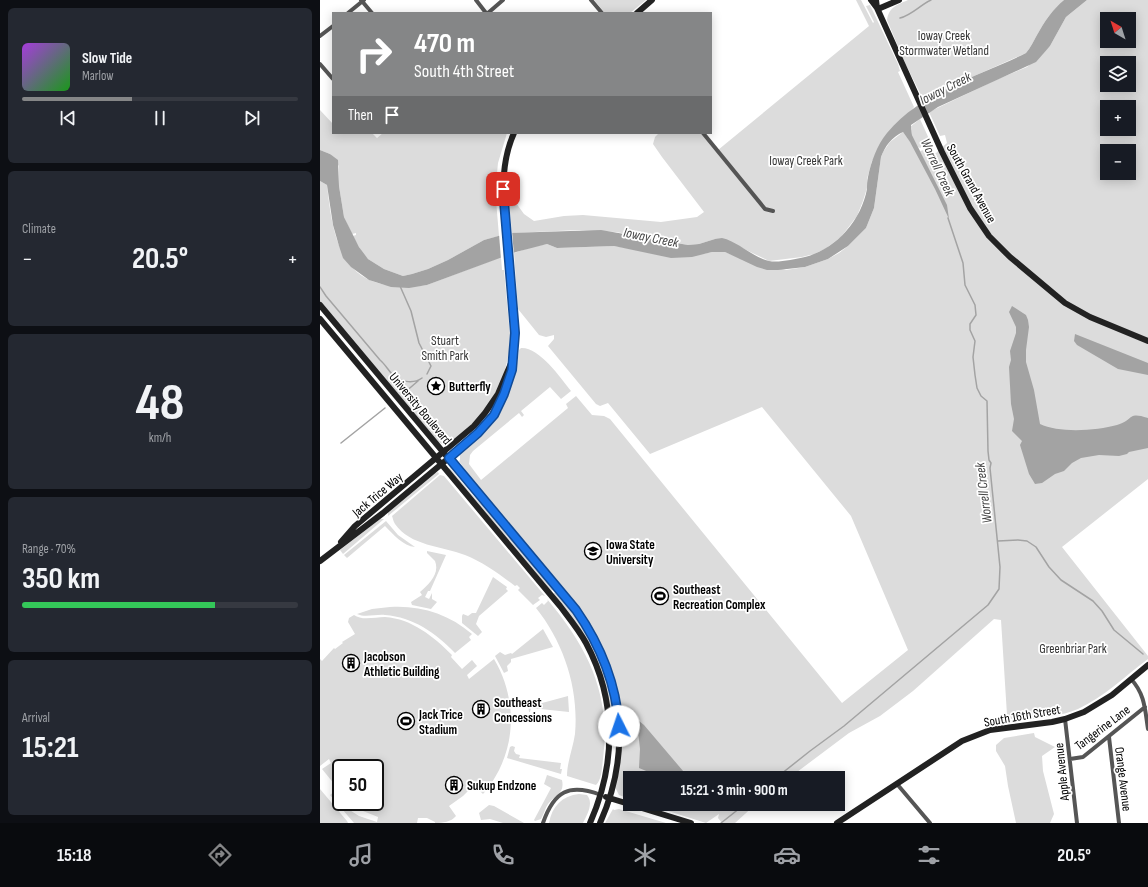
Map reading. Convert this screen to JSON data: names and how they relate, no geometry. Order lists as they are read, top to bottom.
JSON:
{
  "streets": {
    "main road": [
      "South Grand Avenue",
      "University Boulevard",
      "Jack Trice Way",
      "South 16th Street"
    ],
    "street": ["Tangerine Lane", "Apple Avenue", "Orange Avenue"]
  },
  "crossings": [
    ["University Boulevard", "Jack Trice Way"],
    ["South 16th Street", "Apple Avenue"],
    ["Tangerine Lane", "Apple Avenue"],
    ["Tangerine Lane", "Orange Avenue"]
  ],
  "water": ["Ioway Creek", "Worrell Creek"],
  "parks": [
    "Ioway Creek Stormwater Wetland",
    "Ioway Creek Park",
    "Stuart Smith Park",
    "Greenbriar Park"
  ],
  "places": {
    "place": ["Butterfly"],
    "school or university": ["Iowa State University"],
    "sports": ["Southeast Recreation Complex", "Jack Trice Stadium"],
    "building": ["Jacobson Athletic Building", "Southeast Concessions", "Sukup Endzone"]
  },
  "north": "top left",
  "page": {
    "map_buttons": ["+", "−"],
    "turn": ["470 m", "South 4th Street"],
    "song": ["Slow Tide", "Marlow"],
    "then": "Then",
    "tile": [
      "Climate",
      ["48", "km/h"],
      ["Range · 70%", "350 km"],
      ["Arrival", "15:21"]
    ],
    "heat": ["−", "20.5°", "+"],
    "limit": "50",
    "trip": "15:21 · 3 min · 900 m",
    "tabs": ["15:18", "20.5°"]
  }
}
